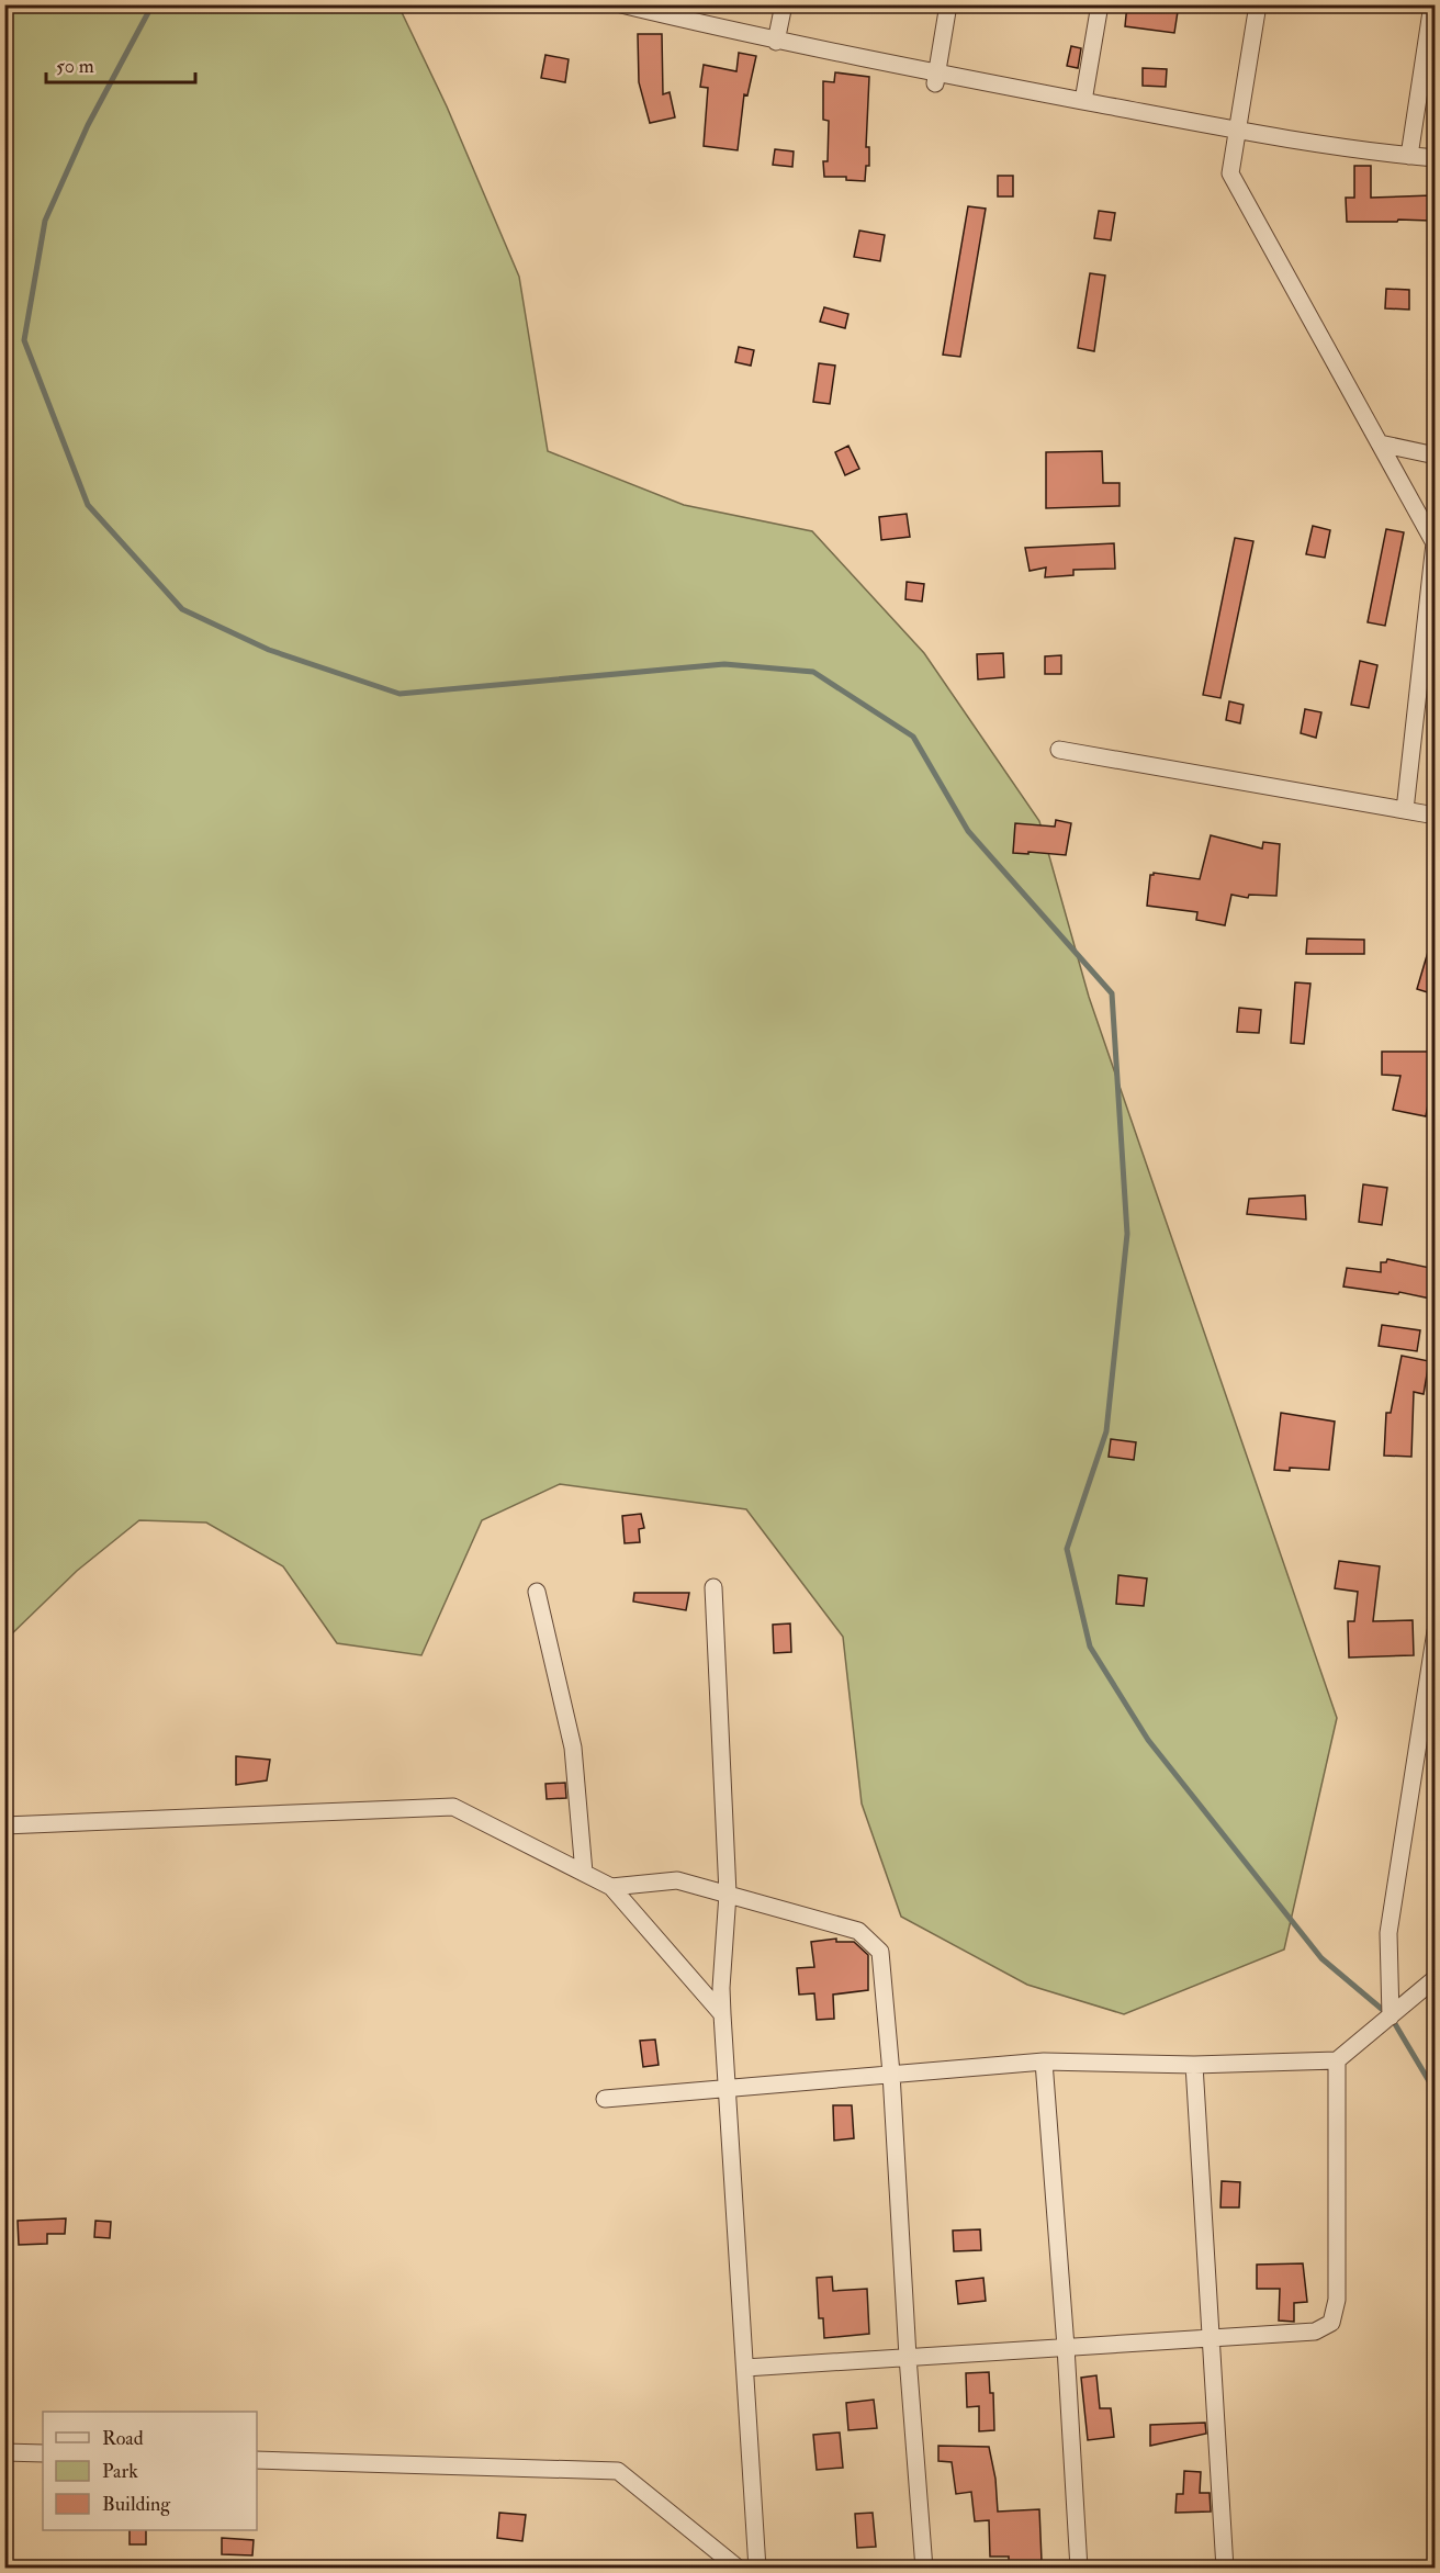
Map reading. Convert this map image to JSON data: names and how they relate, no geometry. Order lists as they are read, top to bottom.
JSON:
{
  "legend": ["Road", "Park", "Building"],
  "scale_bar": "50 m"
}
